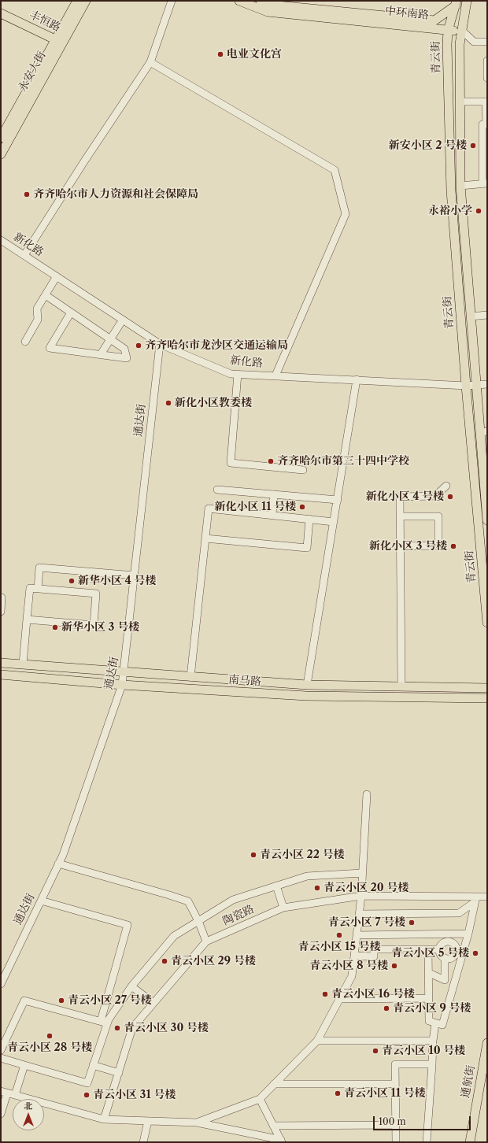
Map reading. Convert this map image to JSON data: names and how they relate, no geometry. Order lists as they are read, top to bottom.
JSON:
{
  "streets": {
    "main road": [
      "中环南路",
      "丰恒路",
      "青云街",
      "永安大街",
      "南马路",
      "通航街"
    ],
    "street": ["新化路", "通达街", "陶瓷路"]
  },
  "crossings": [
    ["中环南路", "青云街"],
    ["丰恒路", "永安大街"],
    ["青云街", "新化路"],
    ["新化路", "通达街"],
    ["通达街", "南马路"]
  ],
  "places": [
    "电业文化宫",
    "新安小区 2 号楼",
    "齐齐哈尔市人力资源和社会保障局",
    "永裕小学",
    "齐齐哈尔市龙沙区交通运输局",
    "新化小区教委楼",
    "齐齐哈尔市第三十四中学校",
    "新化小区 4 号楼",
    "新化小区 11 号楼",
    "新化小区 3 号楼",
    "新华小区 4 号楼",
    "新华小区 3 号楼",
    "青云小区 22 号楼",
    "青云小区 20 号楼",
    "青云小区 7 号楼",
    "青云小区 15 号楼",
    "青云小区 5 号楼",
    "青云小区 29 号楼",
    "青云小区 8 号楼",
    "青云小区 16 号楼",
    "青云小区 27 号楼",
    "青云小区 9 号楼",
    "青云小区 30 号楼",
    "青云小区 28 号楼",
    "青云小区 10 号楼",
    "青云小区 11 号楼",
    "青云小区 31 号楼"
  ],
  "scale_bar": "100 m",
  "north": "top"
}
